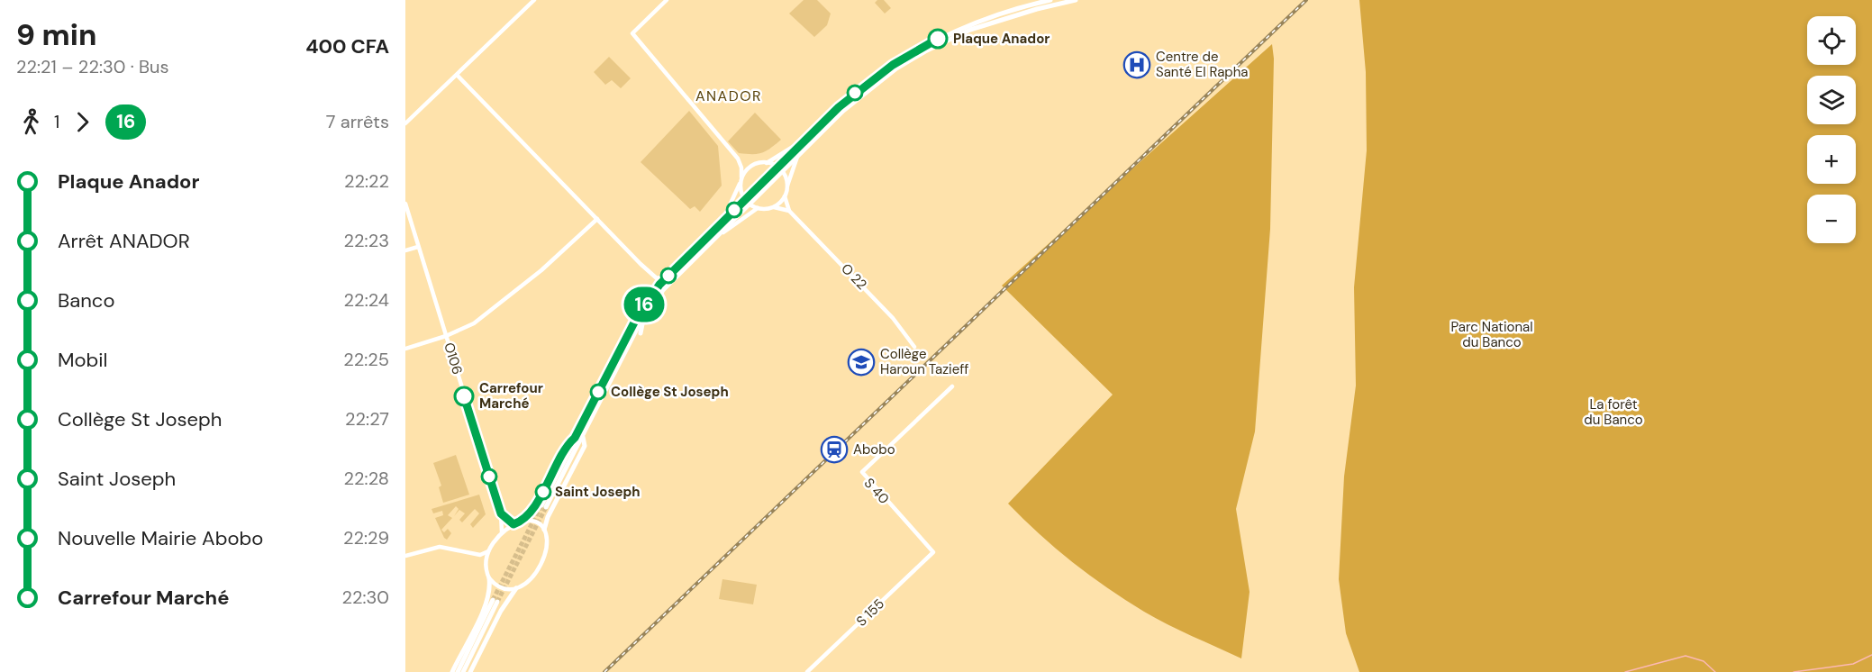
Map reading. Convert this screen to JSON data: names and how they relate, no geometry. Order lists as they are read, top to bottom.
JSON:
{
  "streets": {
    "street": [
      "O 22",
      "O106",
      "S 40",
      "S 155"
    ]
  },
  "crossings": [
    ["S 40", "S 155"]
  ],
  "districts": ["ANADOR"],
  "parks": ["Parc National du Banco", "La forêt du Banco"],
  "places": {
    "other": [
      "Plaque Anador",
      "Collège St Joseph",
      "Carrefour Marché",
      "Saint Joseph"
    ],
    "hospital": ["Centre de Santé El Rapha"],
    "school or university": ["Collège Haroun Tazieff"],
    "station": ["Abobo"]
  },
  "lines": ["bus line 16"],
  "page": {
    "heading": ["9 min", "22:21 – 22:30 · Bus", "400 CFA"],
    "on_map": "16",
    "map_buttons": ["+", "−"],
    "legs": ["1", "16", "7 arrêts"],
    "list": [
      {
        "name": "Plaque Anador",
        "value": "22:22"
      },
      {
        "name": "Arrêt ANADOR",
        "value": "22:23"
      },
      {
        "name": "Banco",
        "value": "22:24"
      },
      {
        "name": "Mobil",
        "value": "22:25"
      },
      {
        "name": "Collège St Joseph",
        "value": "22:27"
      },
      {
        "name": "Saint Joseph",
        "value": "22:28"
      },
      {
        "name": "Nouvelle Mairie Abobo",
        "value": "22:29"
      },
      {
        "name": "Carrefour Marché",
        "value": "22:30"
      }
    ]
  }
}
